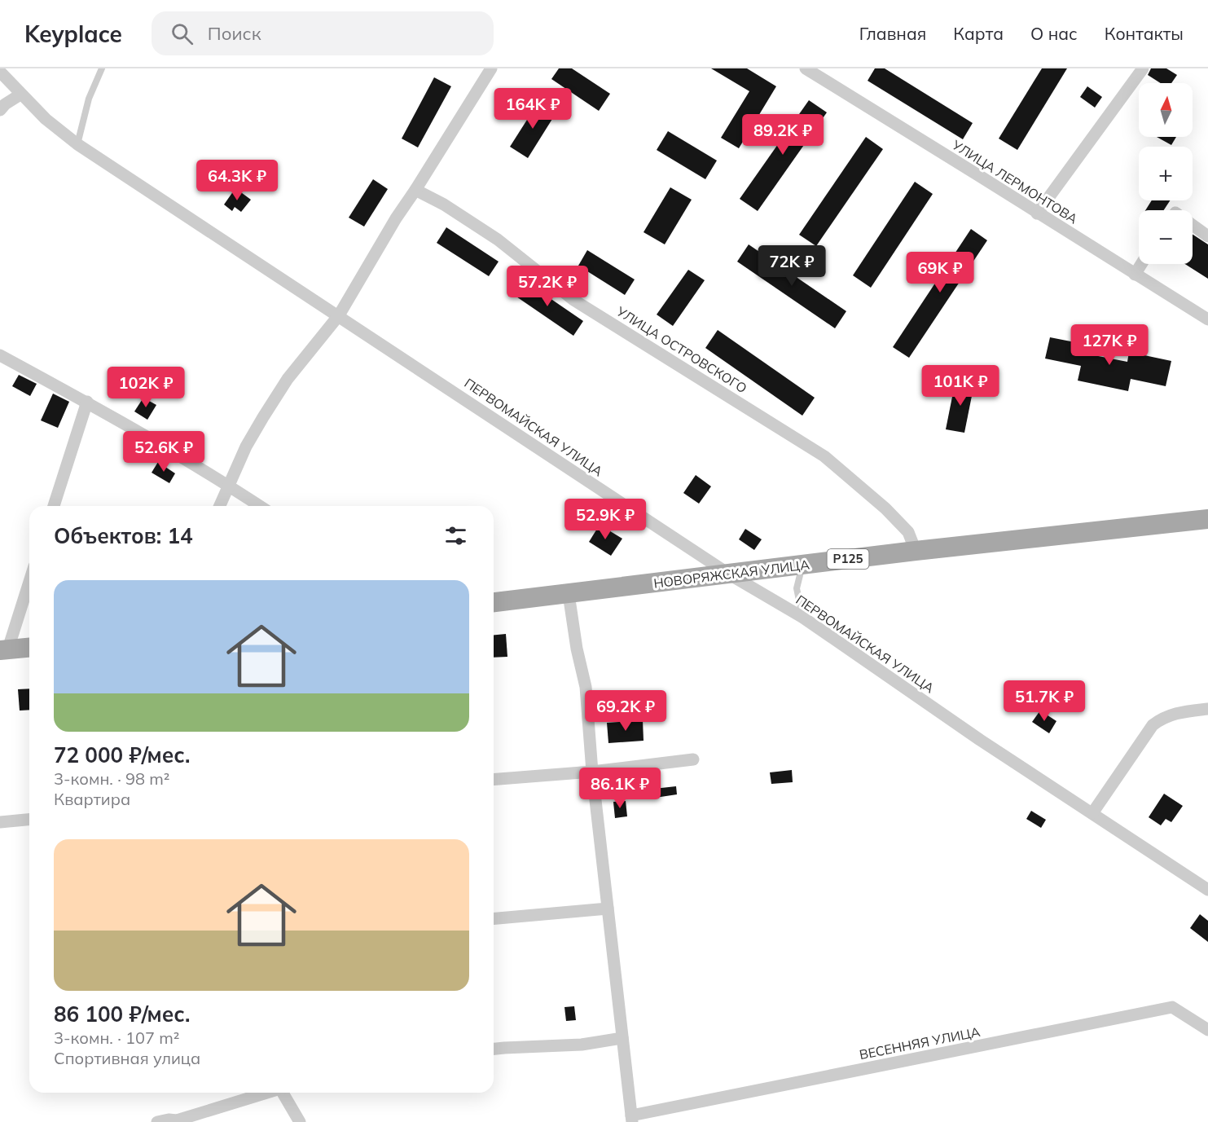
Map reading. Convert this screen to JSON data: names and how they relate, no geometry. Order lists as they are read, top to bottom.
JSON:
{
  "streets": {
    "main road": ["Р125", "НОВОРЯЖСКАЯ УЛИЦА"],
    "street": [
      "УЛИЦА ЛЕРМОНТОВА",
      "УЛИЦА ОСТРОВСКОГО",
      "ПЕРВОМАЙСКАЯ УЛИЦА",
      "ВЕСЕННЯЯ УЛИЦА"
    ]
  },
  "crossings": [
    ["УЛИЦА ОСТРОВСКОГО", "НОВОРЯЖСКАЯ УЛИЦА"],
    ["ПЕРВОМАЙСКАЯ УЛИЦА", "НОВОРЯЖСКАЯ УЛИЦА"]
  ],
  "north": "top",
  "page": {
    "header": "Keyplace",
    "search": "Поиск",
    "nav": [
      "Главная",
      "Карта",
      "О нас",
      "Контакты"
    ],
    "map_buttons": ["+", "−"],
    "price": [
      "164K ₽",
      "89.2K ₽",
      "64.3K ₽",
      "72K ₽",
      "69K ₽",
      "57.2K ₽",
      "127K ₽",
      "101K ₽",
      "102K ₽",
      "52.6K ₽",
      "52.9K ₽",
      "51.7K ₽",
      "69.2K ₽",
      "86.1K ₽"
    ],
    "heading": "Объектов: 14",
    "list": [
      {
        "name": "72 000 ₽/мес.",
        "note": "3-комн. · 98 m² · Квартира"
      },
      {
        "name": "86 100 ₽/мес.",
        "note": "3-комн. · 107 m² · Спортивная улица"
      }
    ]
  }
}
